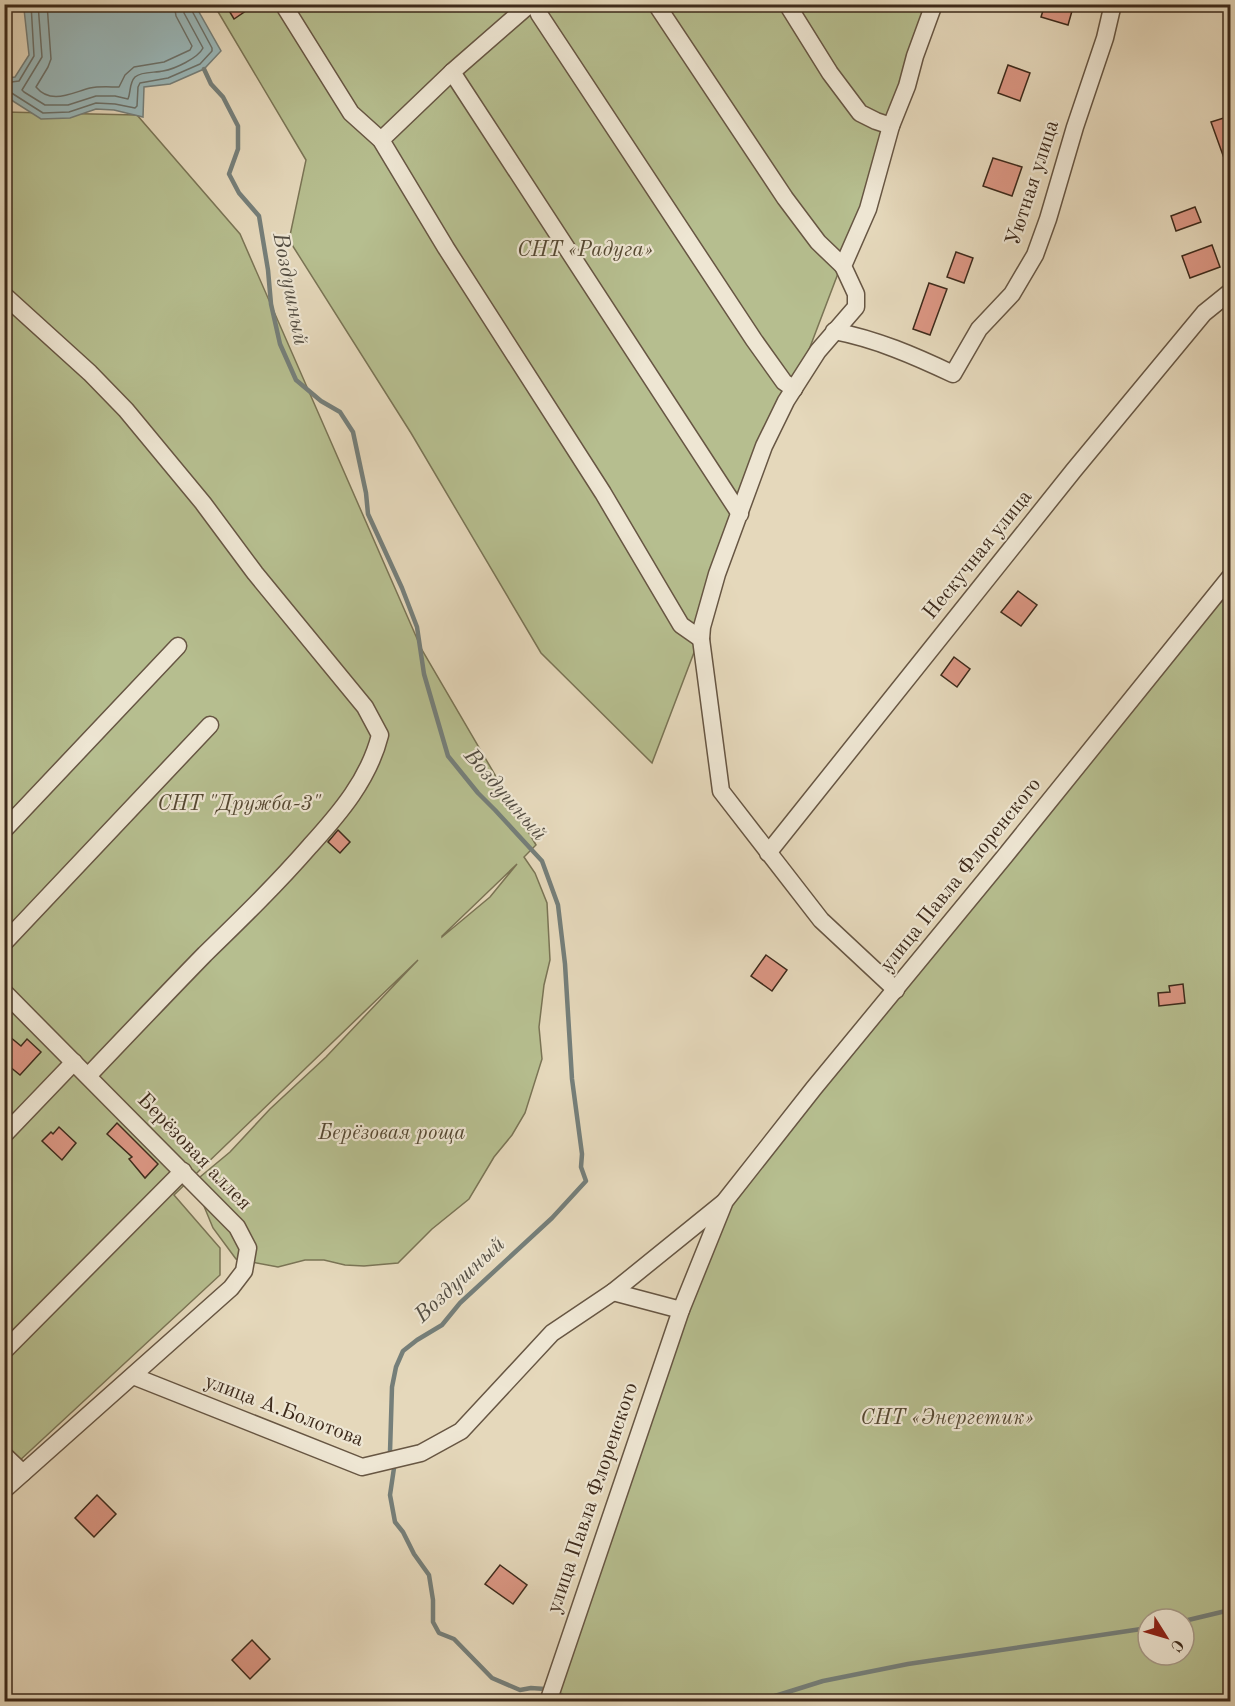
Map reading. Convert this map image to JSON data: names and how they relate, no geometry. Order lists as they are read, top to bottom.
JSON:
{
  "streets": {
    "street": [
      "Уютная улица",
      "Нескучная улица",
      "улица Павла Флоренского",
      "Берёзовая аллея",
      "улица А.Болотова"
    ]
  },
  "crossings": [
    ["улица Павла Флоренского", "улица А.Болотова"],
    ["Берёзовая аллея", "улица А.Болотова"]
  ],
  "water": ["Воздушный"],
  "parks": [
    "СНТ «Радуга»",
    "СНТ \"Дружба-3\"",
    "Берёзовая роща",
    "СНТ «Энергетик»"
  ],
  "north": "bottom right"
}
